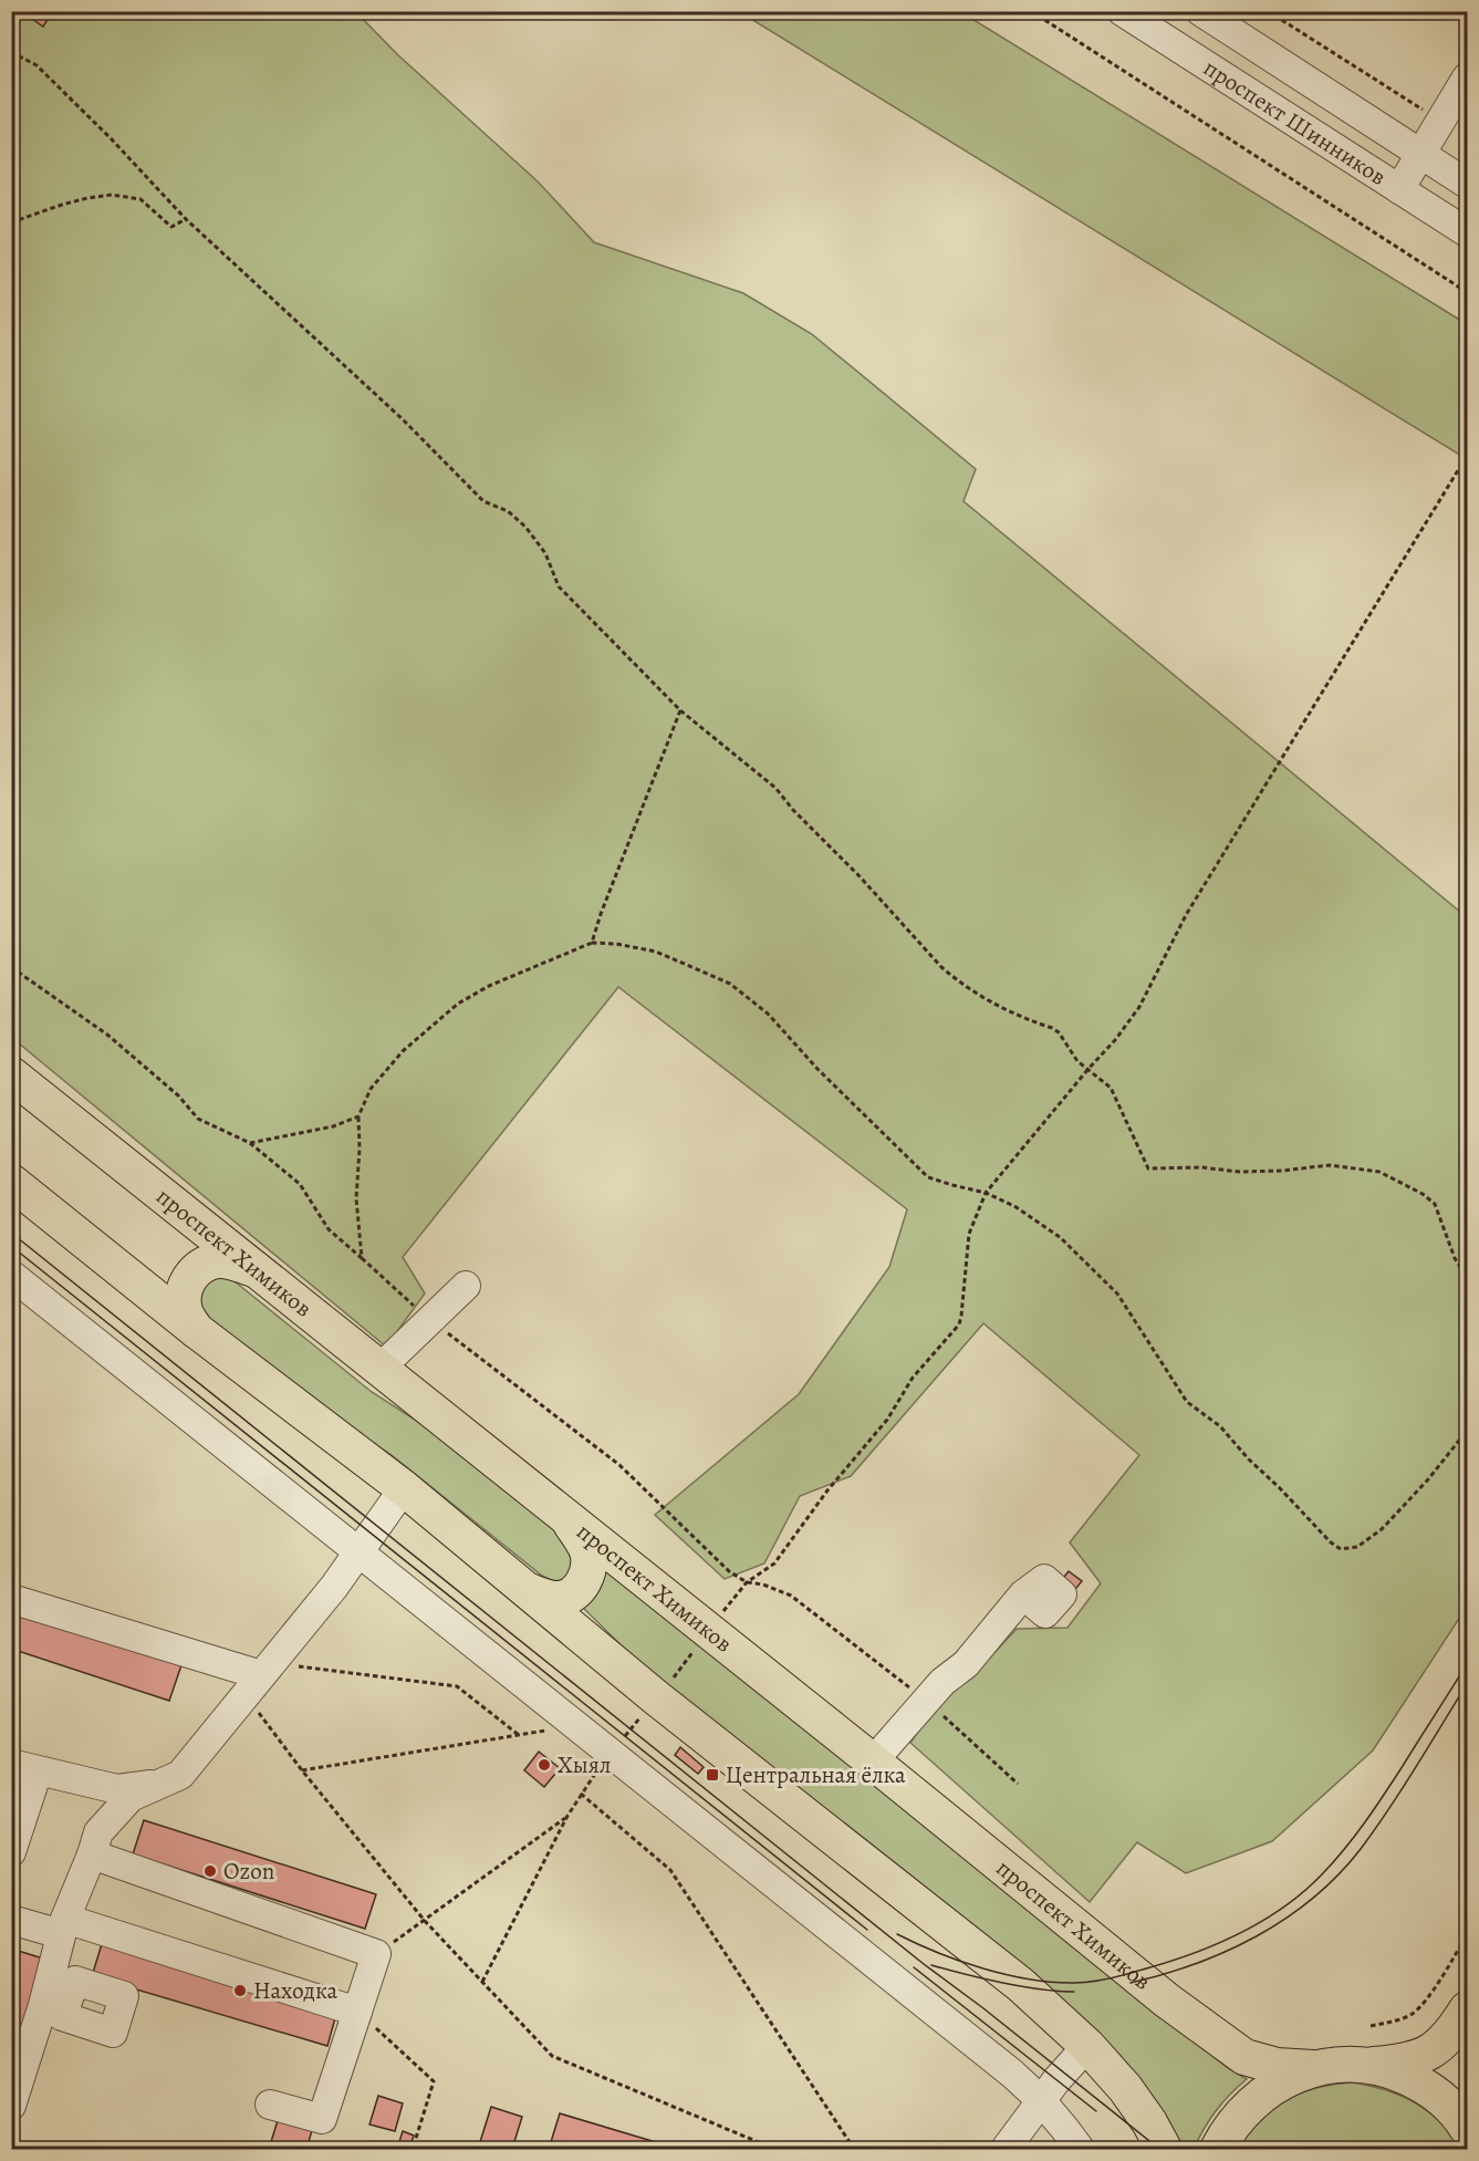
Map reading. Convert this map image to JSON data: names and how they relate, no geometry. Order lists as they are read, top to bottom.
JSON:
{
  "streets": {
    "main road": ["проспект Химиков"],
    "street": ["проспект Шинников"]
  },
  "places": {
    "other": ["Хыял", "Ozon", "Находка"],
    "transit": ["Центральная ёлка"]
  }
}
